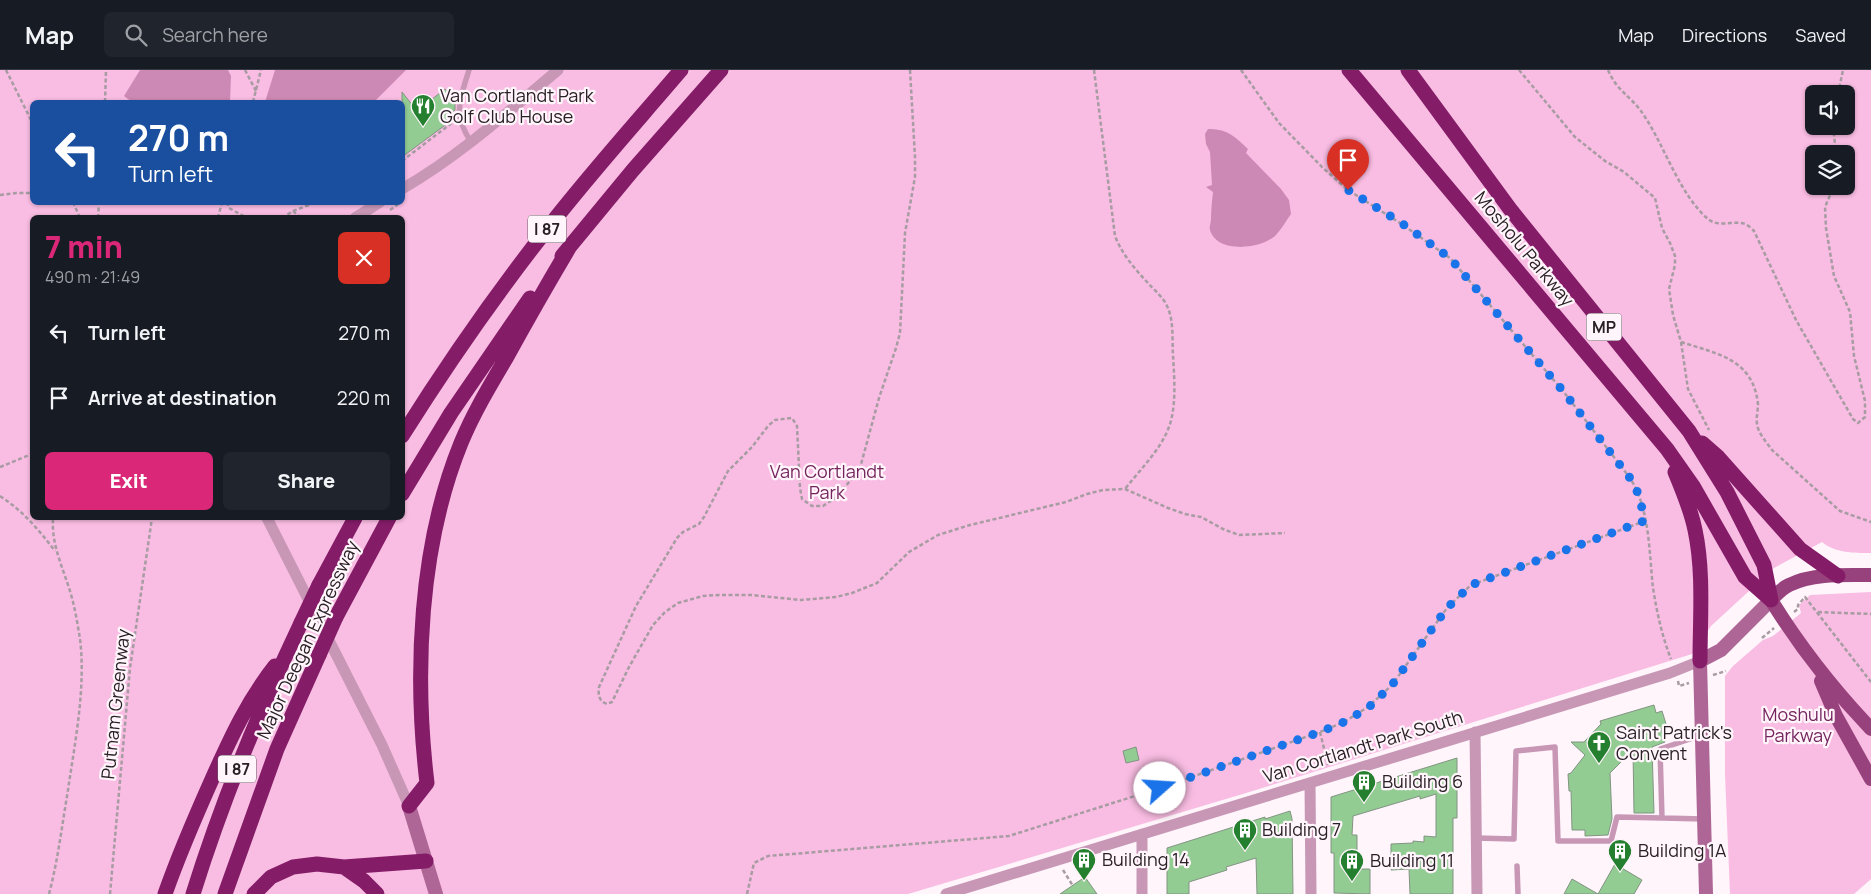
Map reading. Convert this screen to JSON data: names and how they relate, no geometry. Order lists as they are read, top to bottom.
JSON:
{
  "streets": {
    "highway": [
      "I 87",
      "Mosholu Parkway",
      "MP",
      "Major Deegan Expressway"
    ],
    "main road": ["Van Cortlandt Park South"],
    "path": ["Putnam Greenway"]
  },
  "crossings": [
    ["Mosholu Parkway", "Van Cortlandt Park South"]
  ],
  "parks": ["Van Cortlandt Park", "Moshulu Parkway"],
  "places": {
    "restaurant": ["Van Cortlandt Park Golf Club House"],
    "church": ["Saint Patrick's Convent"],
    "building": [
      "Building 6",
      "Building 7",
      "Building 1A",
      "Building 14",
      "Building 11"
    ]
  },
  "page": {
    "header": "Map",
    "search": "Search here",
    "nav": ["Map", "Directions", "Saved"],
    "turn": ["270 m", "Turn left"],
    "heading": ["7 min", "490 m · 21:49"],
    "list": [
      {
        "name": "Turn left",
        "value": "270 m"
      },
      {
        "name": "Arrive at destination",
        "value": "220 m"
      }
    ],
    "buttons": ["Exit", "Share"]
  }
}
